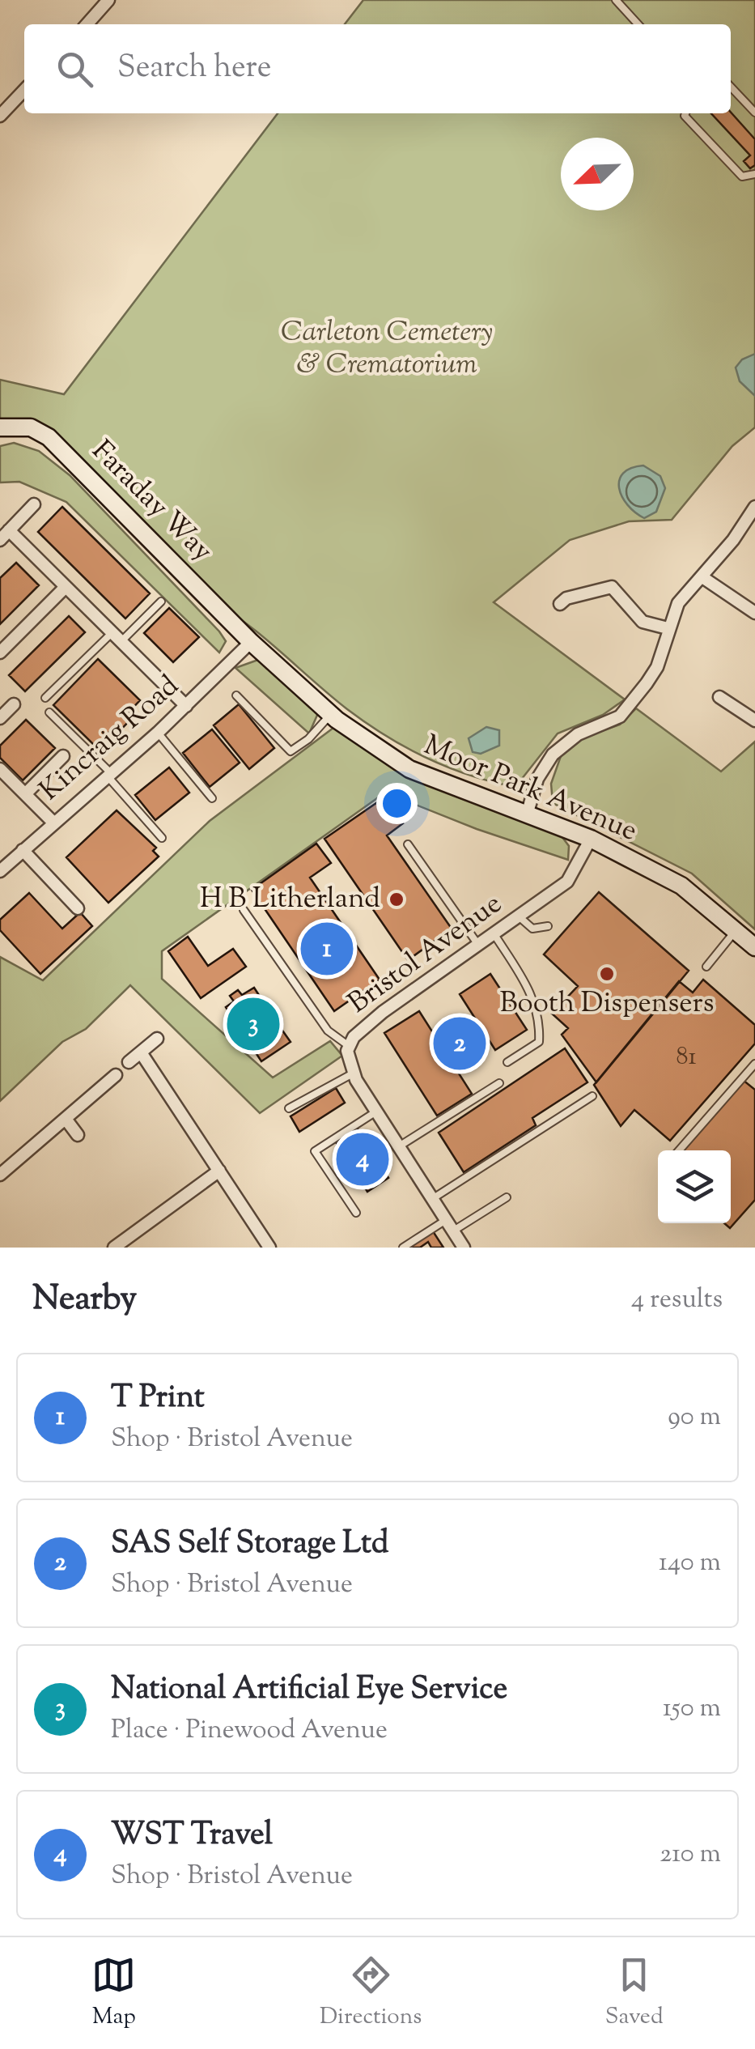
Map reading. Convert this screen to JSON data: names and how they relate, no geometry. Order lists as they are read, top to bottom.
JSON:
{
  "streets": {
    "street": [
      "Faraday Way",
      "Kincraig Road",
      "Moor Park Avenue",
      "Bristol Avenue"
    ]
  },
  "crossings": [
    ["Faraday Way", "Kincraig Road"],
    ["Faraday Way", "Moor Park Avenue"],
    ["Kincraig Road", "Moor Park Avenue"],
    ["Moor Park Avenue", "Bristol Avenue"]
  ],
  "parks": ["Carleton Cemetery & Crematorium"],
  "places": ["H B Litherland", "Booth Dispensers"],
  "house_numbers": ["81"],
  "north": "bottom left",
  "page": {
    "search": "Search here",
    "pins": [
      "1",
      "3",
      "2",
      "4"
    ],
    "heading": ["Nearby", "4 results"],
    "list": [
      {
        "mark": "1",
        "name": "T Print",
        "note": "Shop · Bristol Avenue",
        "value": "90 m"
      },
      {
        "mark": "2",
        "name": "SAS Self Storage Ltd",
        "note": "Shop · Bristol Avenue",
        "value": "140 m"
      },
      {
        "mark": "3",
        "name": "National Artificial Eye Service",
        "note": "Place · Pinewood Avenue",
        "value": "150 m"
      },
      {
        "mark": "4",
        "name": "WST Travel",
        "note": "Shop · Bristol Avenue",
        "value": "210 m"
      }
    ],
    "nav": ["Map", "Directions", "Saved"]
  }
}
